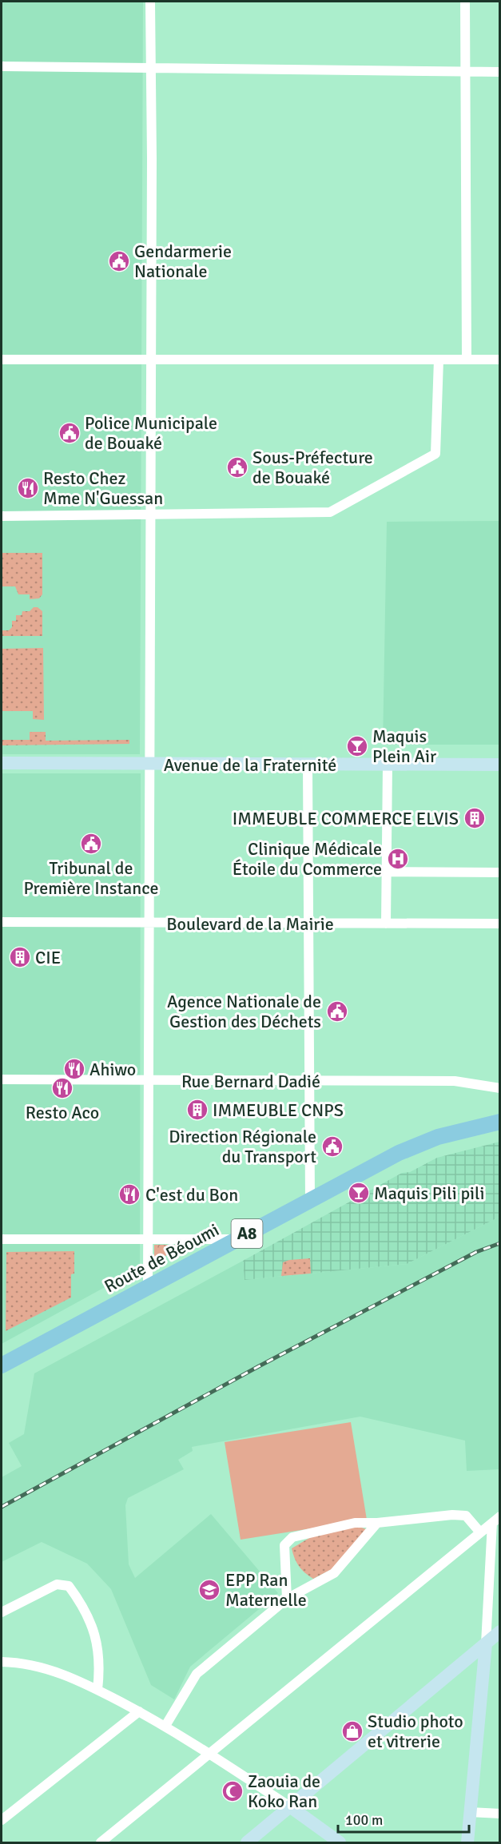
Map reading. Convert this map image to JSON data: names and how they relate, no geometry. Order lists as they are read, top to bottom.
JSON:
{
  "streets": {
    "main road": ["A8", "Route de Béoumi"],
    "street": ["Avenue de la Fraternité", "Boulevard de la Mairie", "Rue Bernard Dadié"]
  },
  "places": {
    "public building": [
      "Gendarmerie Nationale",
      "Police Municipale de Bouaké",
      "Sous-Préfecture de Bouaké",
      "Tribunal de Première Instance",
      "Agence Nationale de Gestion des Déchets",
      "Direction Régionale du Transport"
    ],
    "restaurant": [
      "Resto Chez Mme N'Guessan",
      "Ahiwo",
      "Resto Aco",
      "C'est du Bon"
    ],
    "bar": ["Maquis Plein Air", "Maquis Pili pili"],
    "building": ["IMMEUBLE COMMERCE ELVIS", "CIE", "IMMEUBLE CNPS"],
    "hospital": ["Clinique Médicale Étoile du Commerce"],
    "school or university": ["EPP Ran Maternelle"],
    "shop": ["Studio photo et vitrerie"],
    "mosque": ["Zaouia de Koko Ran"]
  },
  "scale_bar": "100 m"
}
